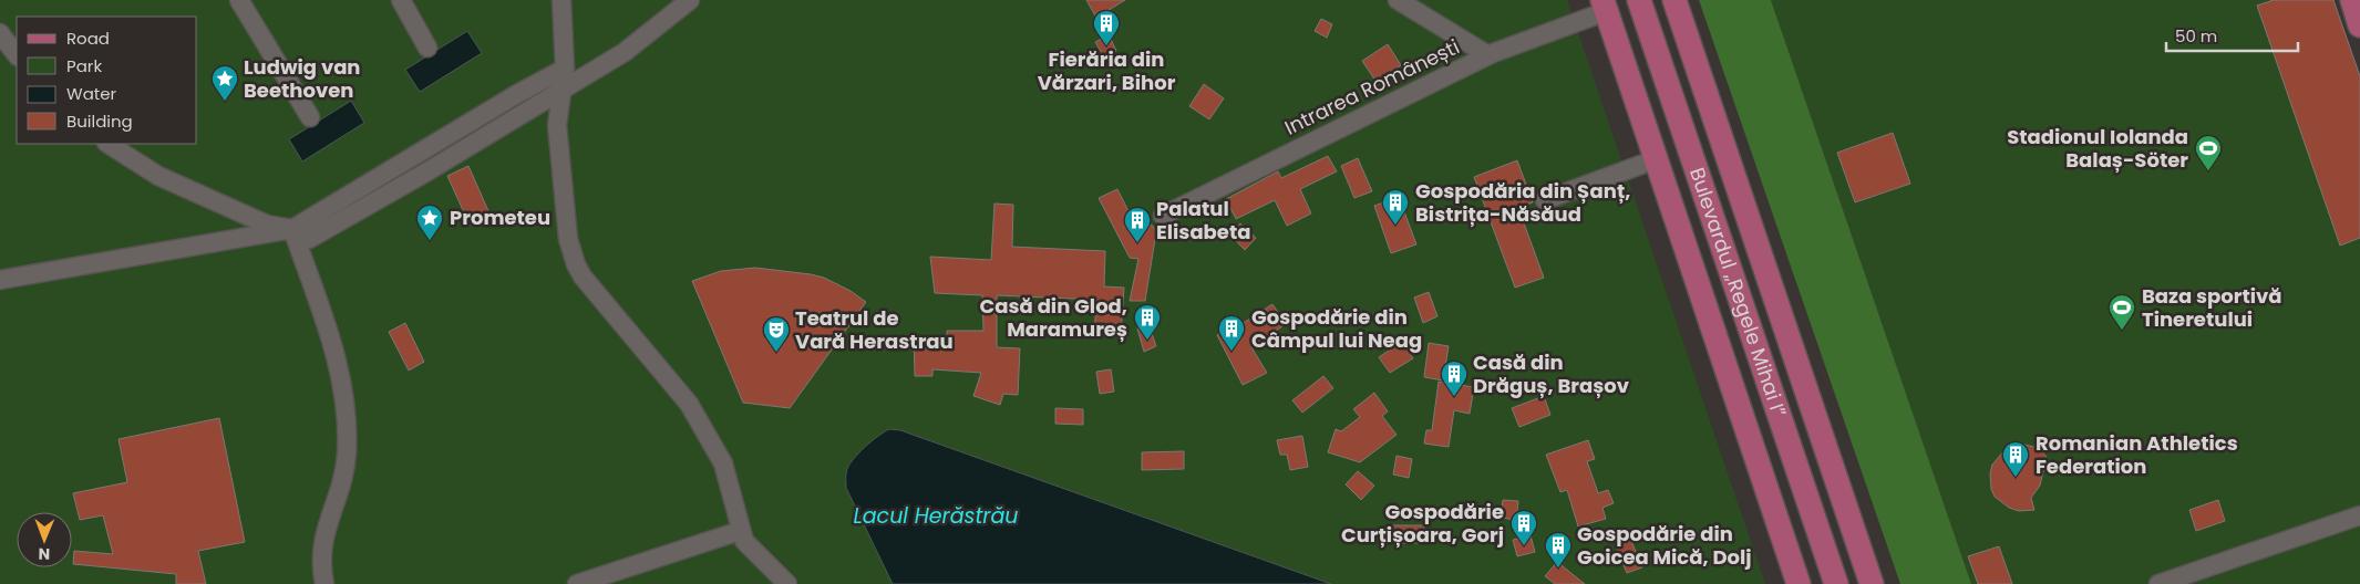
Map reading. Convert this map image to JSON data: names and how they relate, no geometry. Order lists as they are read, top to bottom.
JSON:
{
  "streets": {
    "main road": ["Bulevardul „Regele Mihai I”"],
    "street": ["Intrarea Românești"]
  },
  "crossings": [
    ["Intrarea Românești", "Bulevardul „Regele Mihai I”"]
  ],
  "water": ["Lacul Herăstrău"],
  "places": {
    "building": [
      "Fierăria din Vărzari, Bihor",
      "Gospodăria din Șanț, Bistrița-Năsăud",
      "Palatul Elisabeta",
      "Casă din Glod, Maramureș",
      "Gospodărie din Câmpul lui Neag",
      "Casă din Drăguș, Brașov",
      "Romanian Athletics Federation",
      "Gospodărie Curțișoara, Gorj",
      "Gospodărie din Goicea Mică, Dolj"
    ],
    "place": ["Ludwig van Beethoven", "Prometeu"],
    "sports": ["Stadionul Iolanda Balaș-Söter", "Baza sportivă Tineretului"],
    "theatre": ["Teatrul de Vară Herastrau"]
  },
  "legend": [
    "Road",
    "Park",
    "Water",
    "Building"
  ],
  "scale_bar": "50 m",
  "north": "bottom"
}
